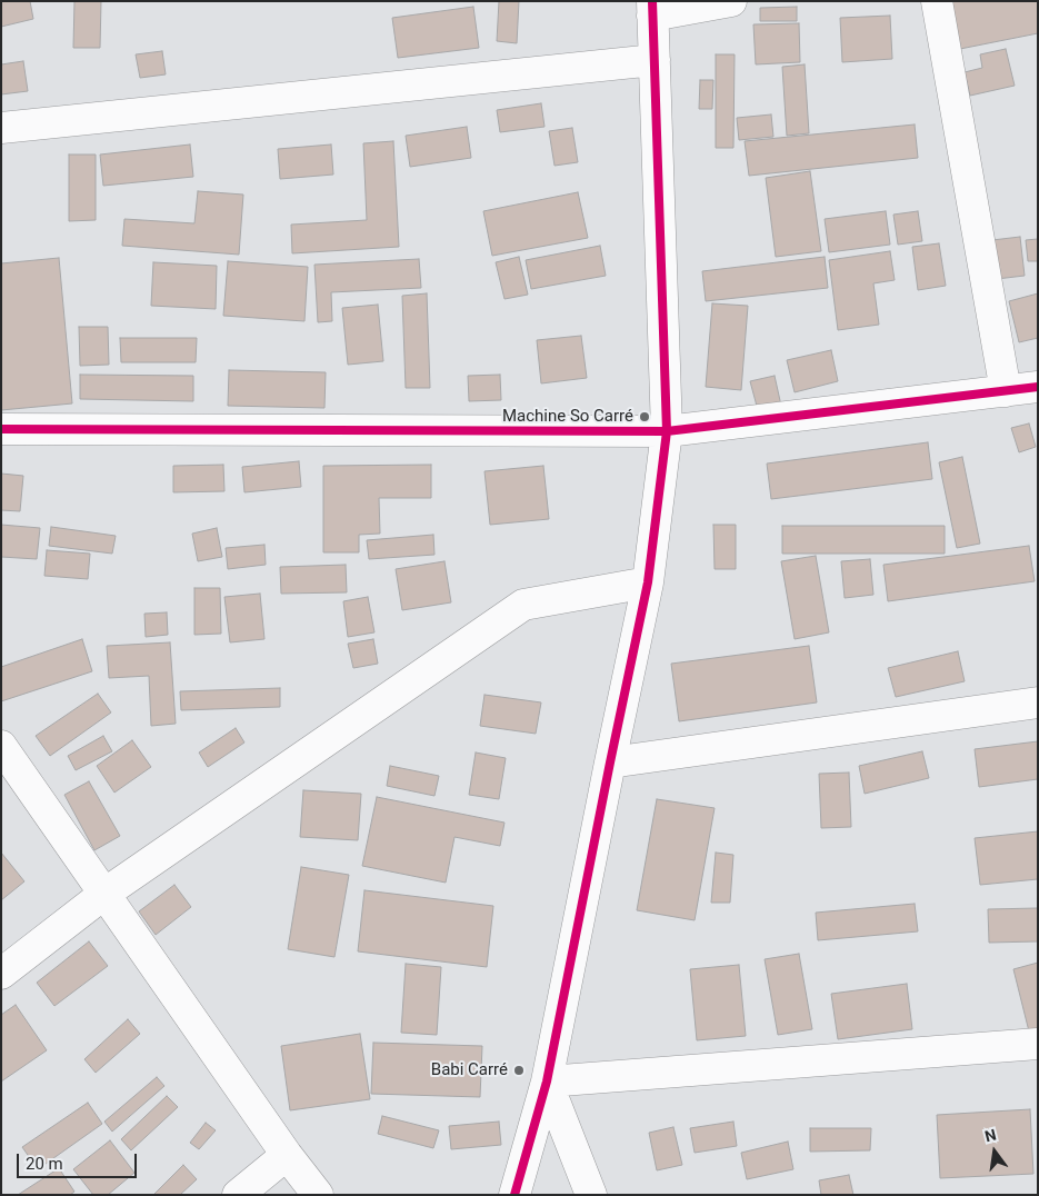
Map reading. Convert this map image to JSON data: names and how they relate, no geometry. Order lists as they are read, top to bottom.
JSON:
{
  "places": ["Machine So Carré", "Babi Carré"],
  "scale_bar": "20 m",
  "north": "top"
}
